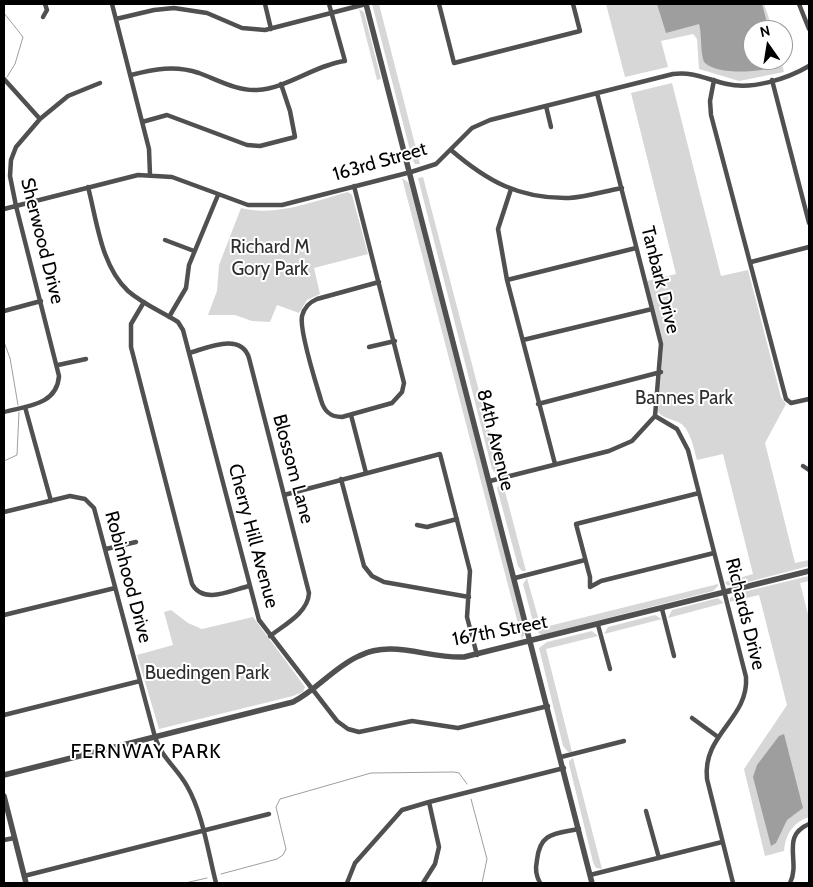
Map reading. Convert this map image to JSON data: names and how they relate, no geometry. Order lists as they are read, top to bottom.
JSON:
{
  "streets": {
    "street": [
      "163rd Street",
      "Sherwood Drive",
      "Tanbark Drive",
      "84th Avenue",
      "Blossom Lane",
      "Cherry Hill Avenue",
      "Robinhood Drive",
      "Richards Drive",
      "167th Street"
    ]
  },
  "crossings": [
    ["163rd Street", "Sherwood Drive"],
    ["163rd Street", "Tanbark Drive"],
    ["163rd Street", "84th Avenue"],
    ["163rd Street", "Cherry Hill Avenue"],
    ["Tanbark Drive", "Richards Drive"],
    ["84th Avenue", "Cherry Hill Avenue"],
    ["84th Avenue", "167th Street"],
    ["Blossom Lane", "Cherry Hill Avenue"],
    ["Cherry Hill Avenue", "167th Street"],
    ["Robinhood Drive", "167th Street"],
    ["Richards Drive", "167th Street"]
  ],
  "districts": ["FERNWAY PARK"],
  "parks": ["Richard M Gory Park", "Bannes Park", "Buedingen Park"],
  "north": "top"
}
